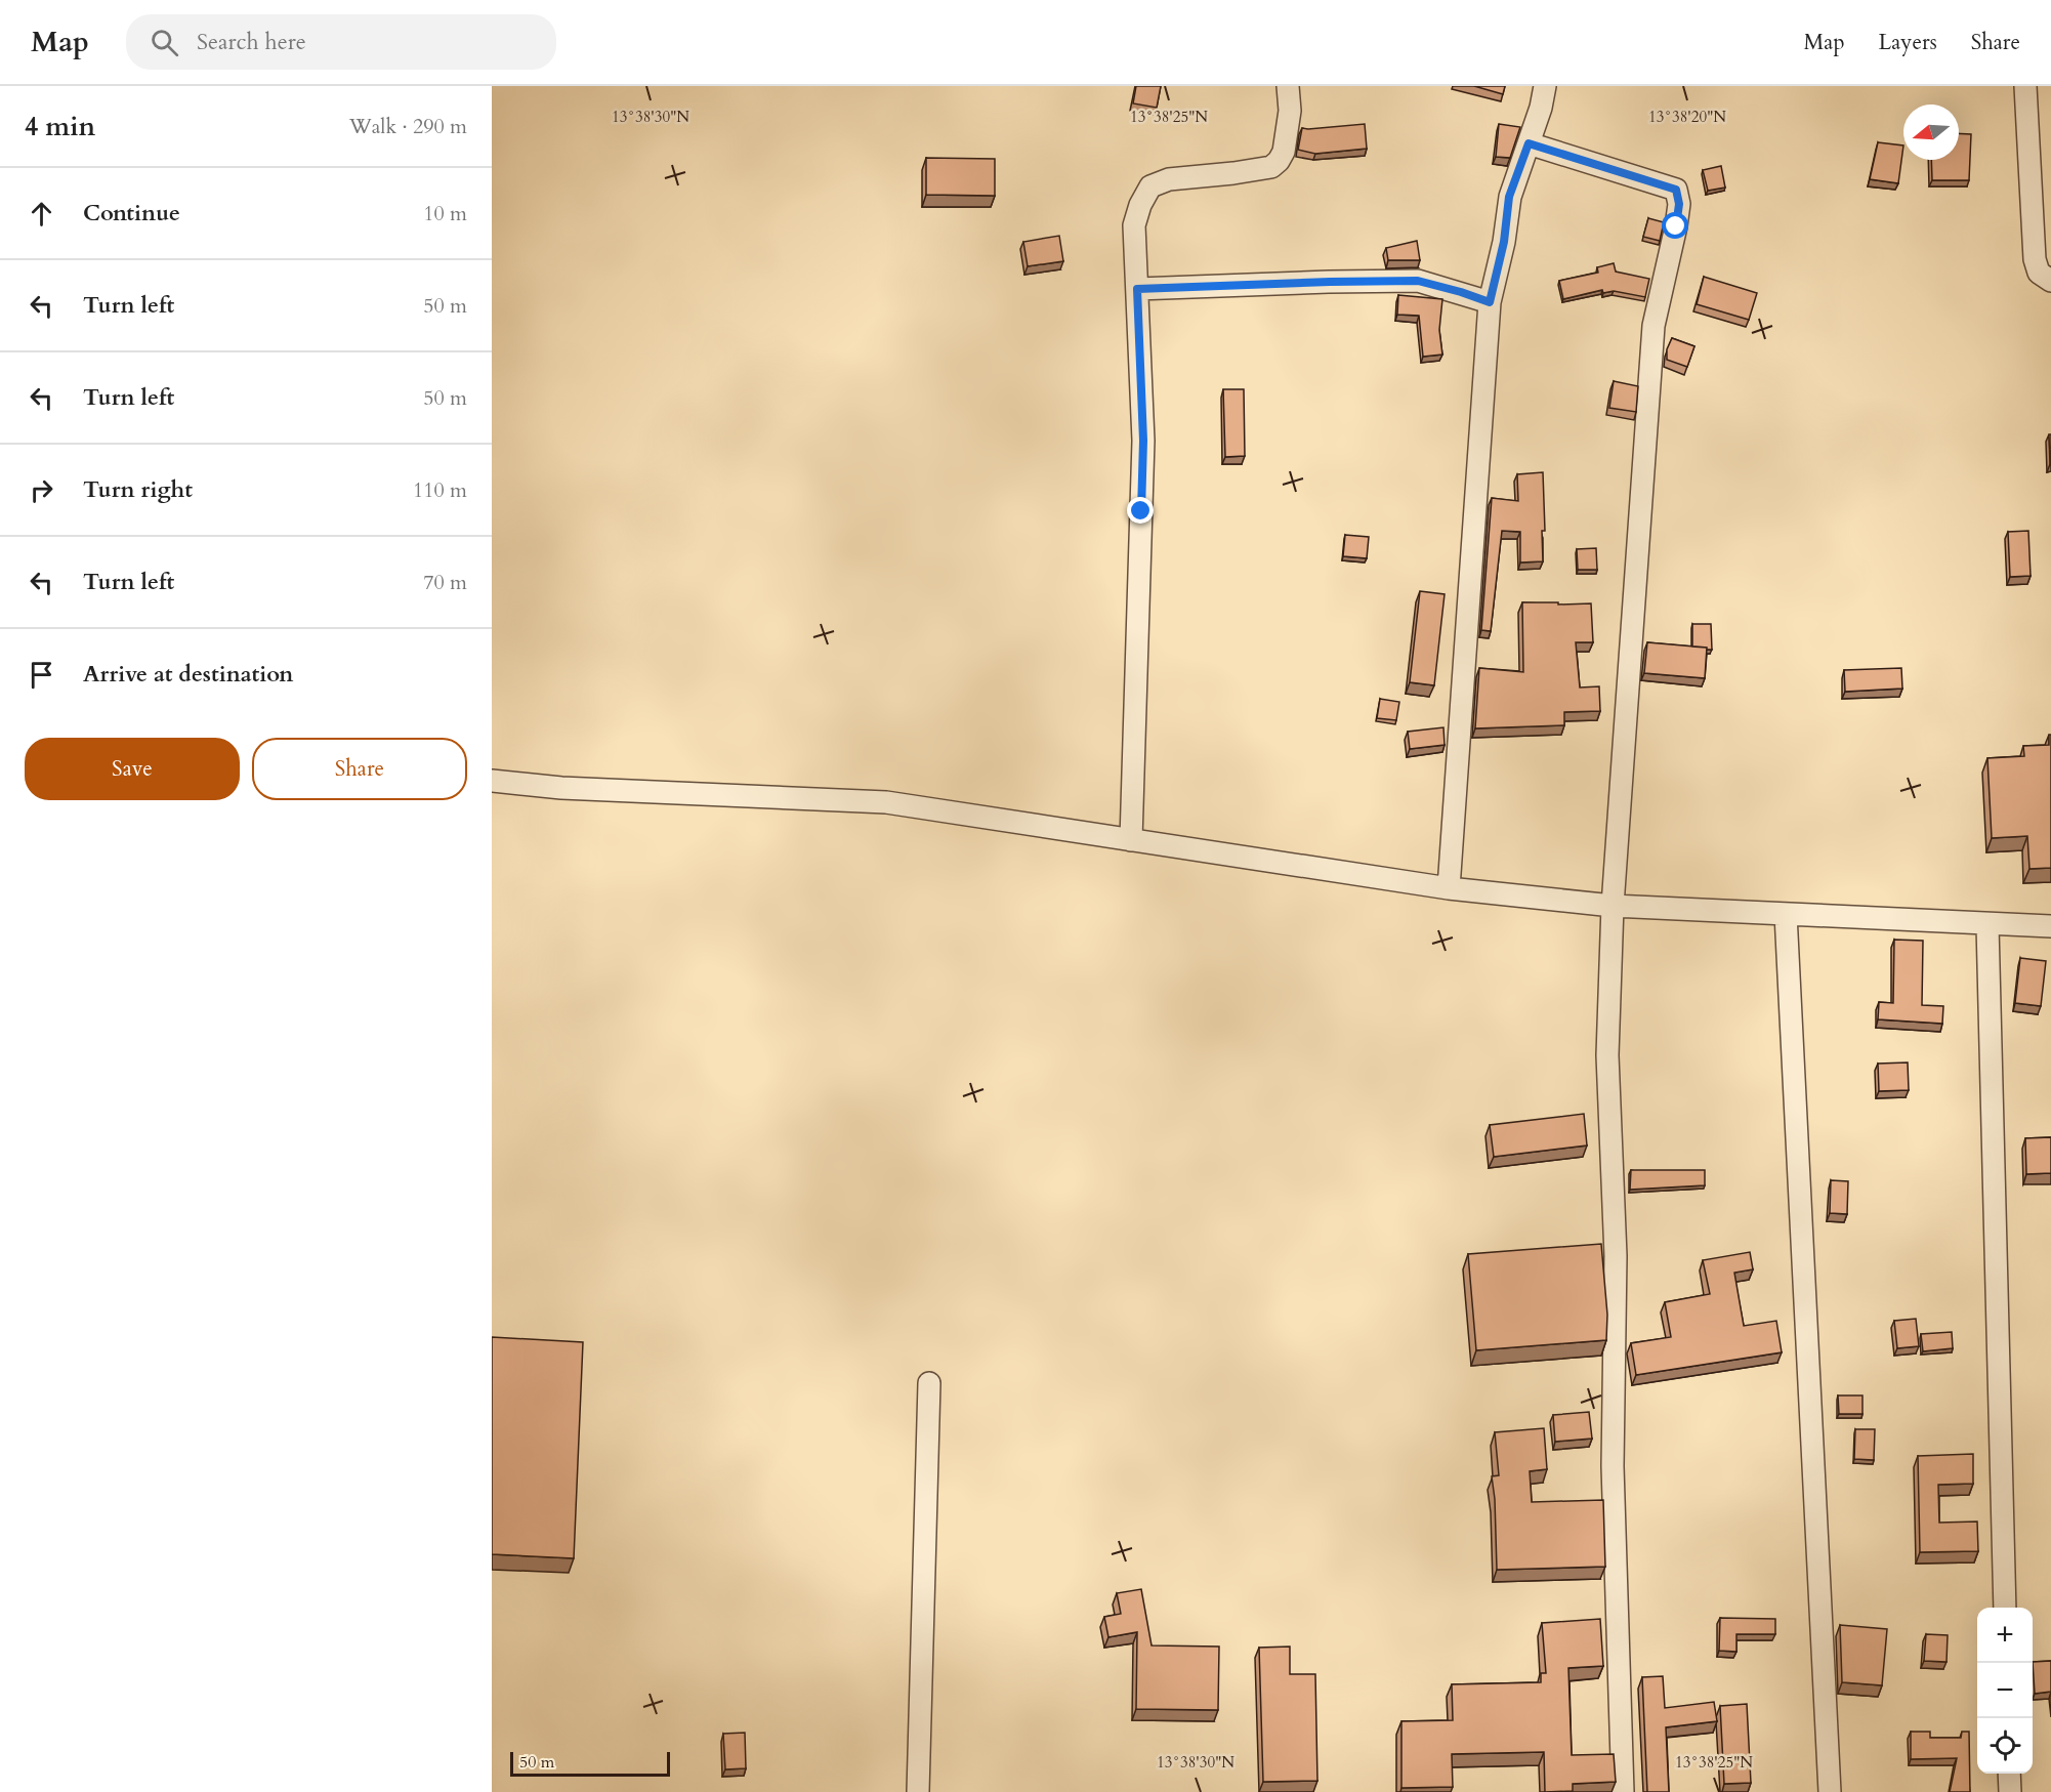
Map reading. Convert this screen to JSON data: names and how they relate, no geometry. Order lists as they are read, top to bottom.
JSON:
{
  "scale_bar": "50 m",
  "north": "left",
  "page": {
    "header": "Map",
    "search": "Search here",
    "nav": ["Map", "Layers", "Share"],
    "heading": ["4 min", "Walk · 290 m"],
    "list": [
      ["Continue", "10 m"],
      ["Turn left", "50 m"],
      ["Turn left", "50 m"],
      ["Turn right", "110 m"],
      ["Turn left", "70 m"],
      "Arrive at destination"
    ],
    "buttons": ["Save", "Share"],
    "map_buttons": ["+", "−"],
    "scale": "50 m"
  },
  "coordinates": ["13°38'30\"N", "13°38'25\"N", "13°38'20\"N"]
}
